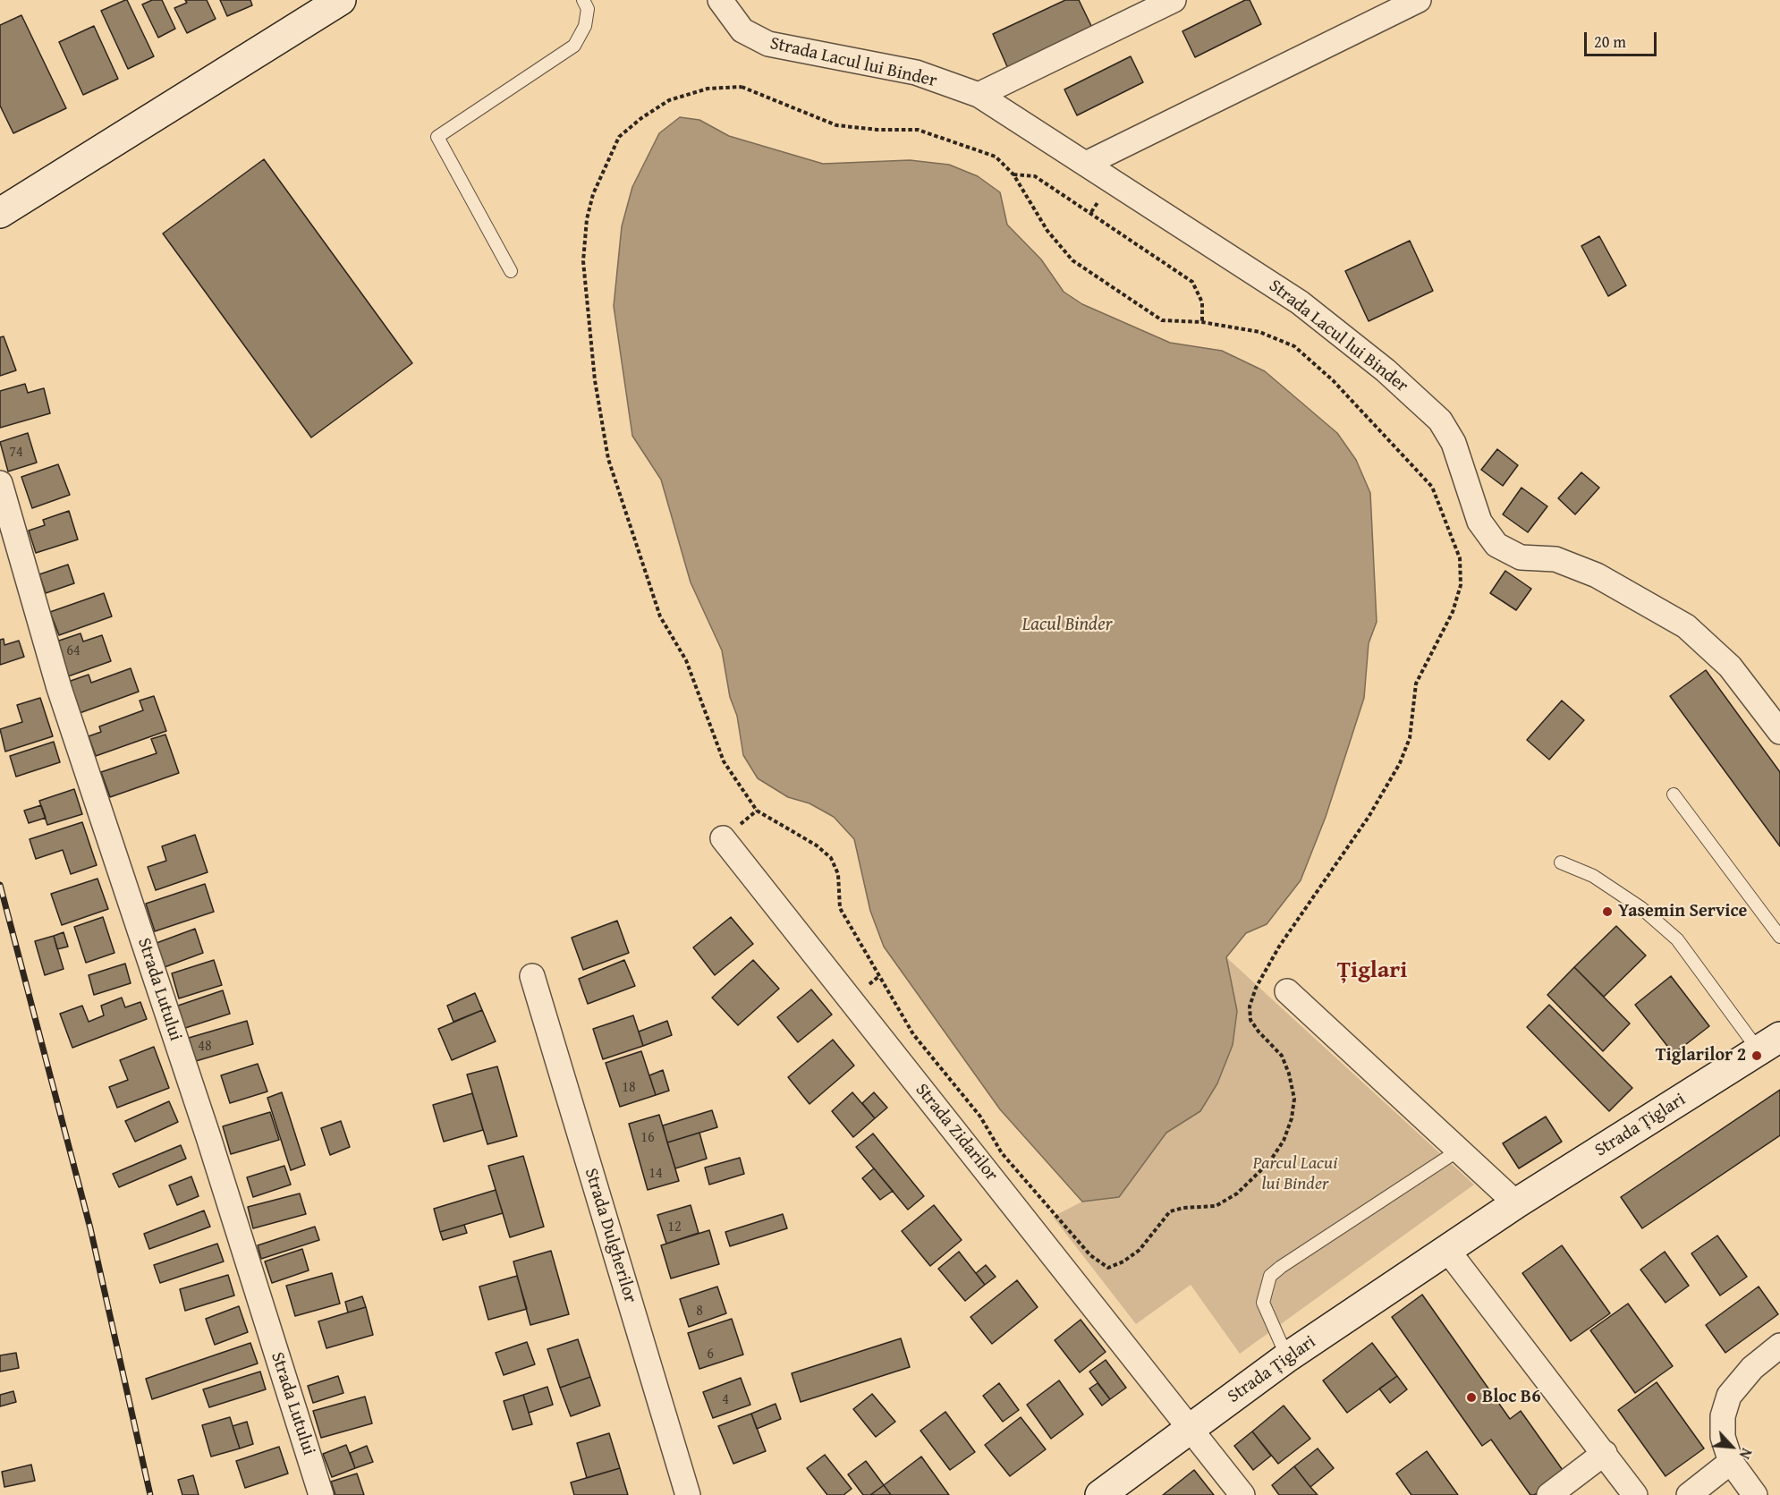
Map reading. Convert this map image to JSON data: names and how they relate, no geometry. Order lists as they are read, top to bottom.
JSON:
{
  "streets": {
    "street": [
      "Strada Lacul lui Binder",
      "Strada Lutului",
      "Strada Țiglari",
      "Strada Zidarilor",
      "Strada Dulgherilor"
    ]
  },
  "crossings": [
    ["Strada Țiglari", "Strada Zidarilor"]
  ],
  "districts": ["Țiglari"],
  "water": ["Lacul Binder"],
  "parks": ["Parcul Lacui lui Binder"],
  "places": ["Yasemin Service", "Tiglarilor 2", "Bloc B6"],
  "house_numbers": [
    "74",
    "64",
    "48",
    "18",
    "16",
    "14",
    "12",
    "8",
    "6",
    "4"
  ],
  "scale_bar": "20 m",
  "north": "bottom right"
}
